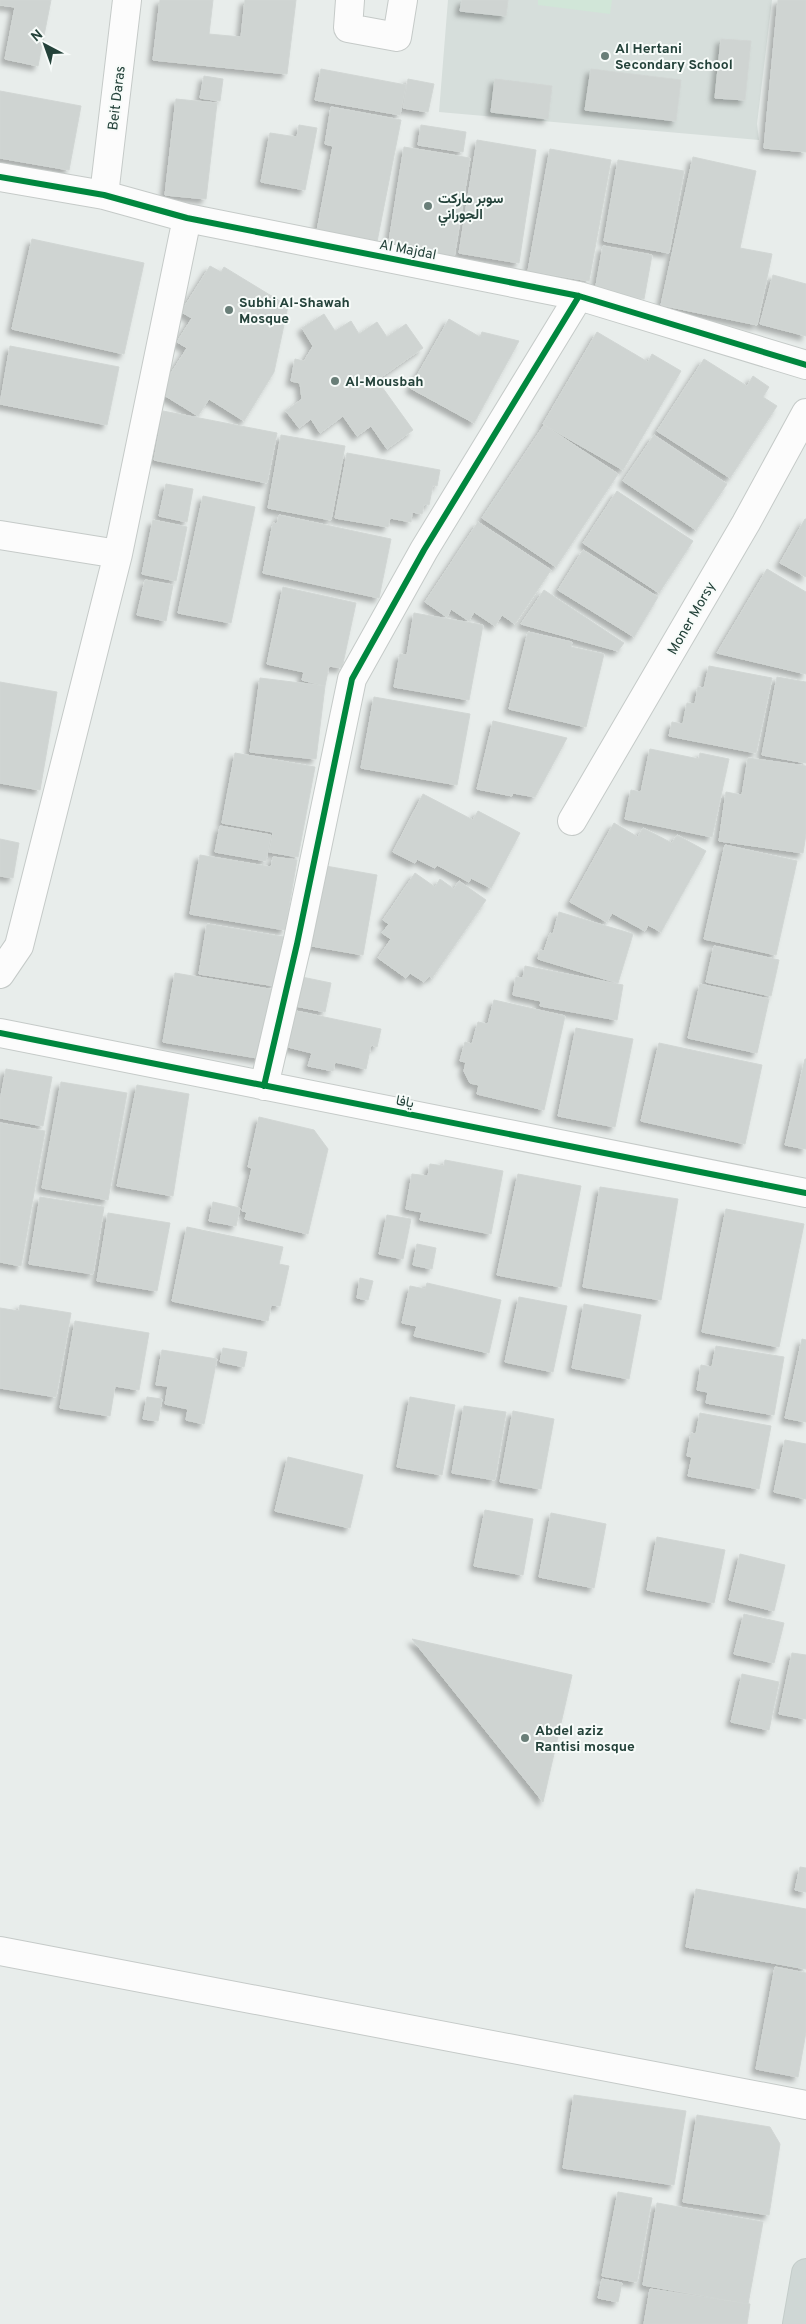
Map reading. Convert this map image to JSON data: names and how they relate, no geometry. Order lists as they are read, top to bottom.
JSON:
{
  "streets": {
    "street": [
      "Beit Daras",
      "Al Majdal",
      "Moner Morsy",
      "يافا"
    ]
  },
  "crossings": [
    ["Beit Daras", "Al Majdal"]
  ],
  "places": [
    "Al Hertani Secondary School",
    "سوبر ماركت الجوراني",
    "Subhi Al-Shawah Mosque",
    "Al-Mousbah",
    "Abdel aziz Rantisi mosque"
  ],
  "north": "top left"
}
